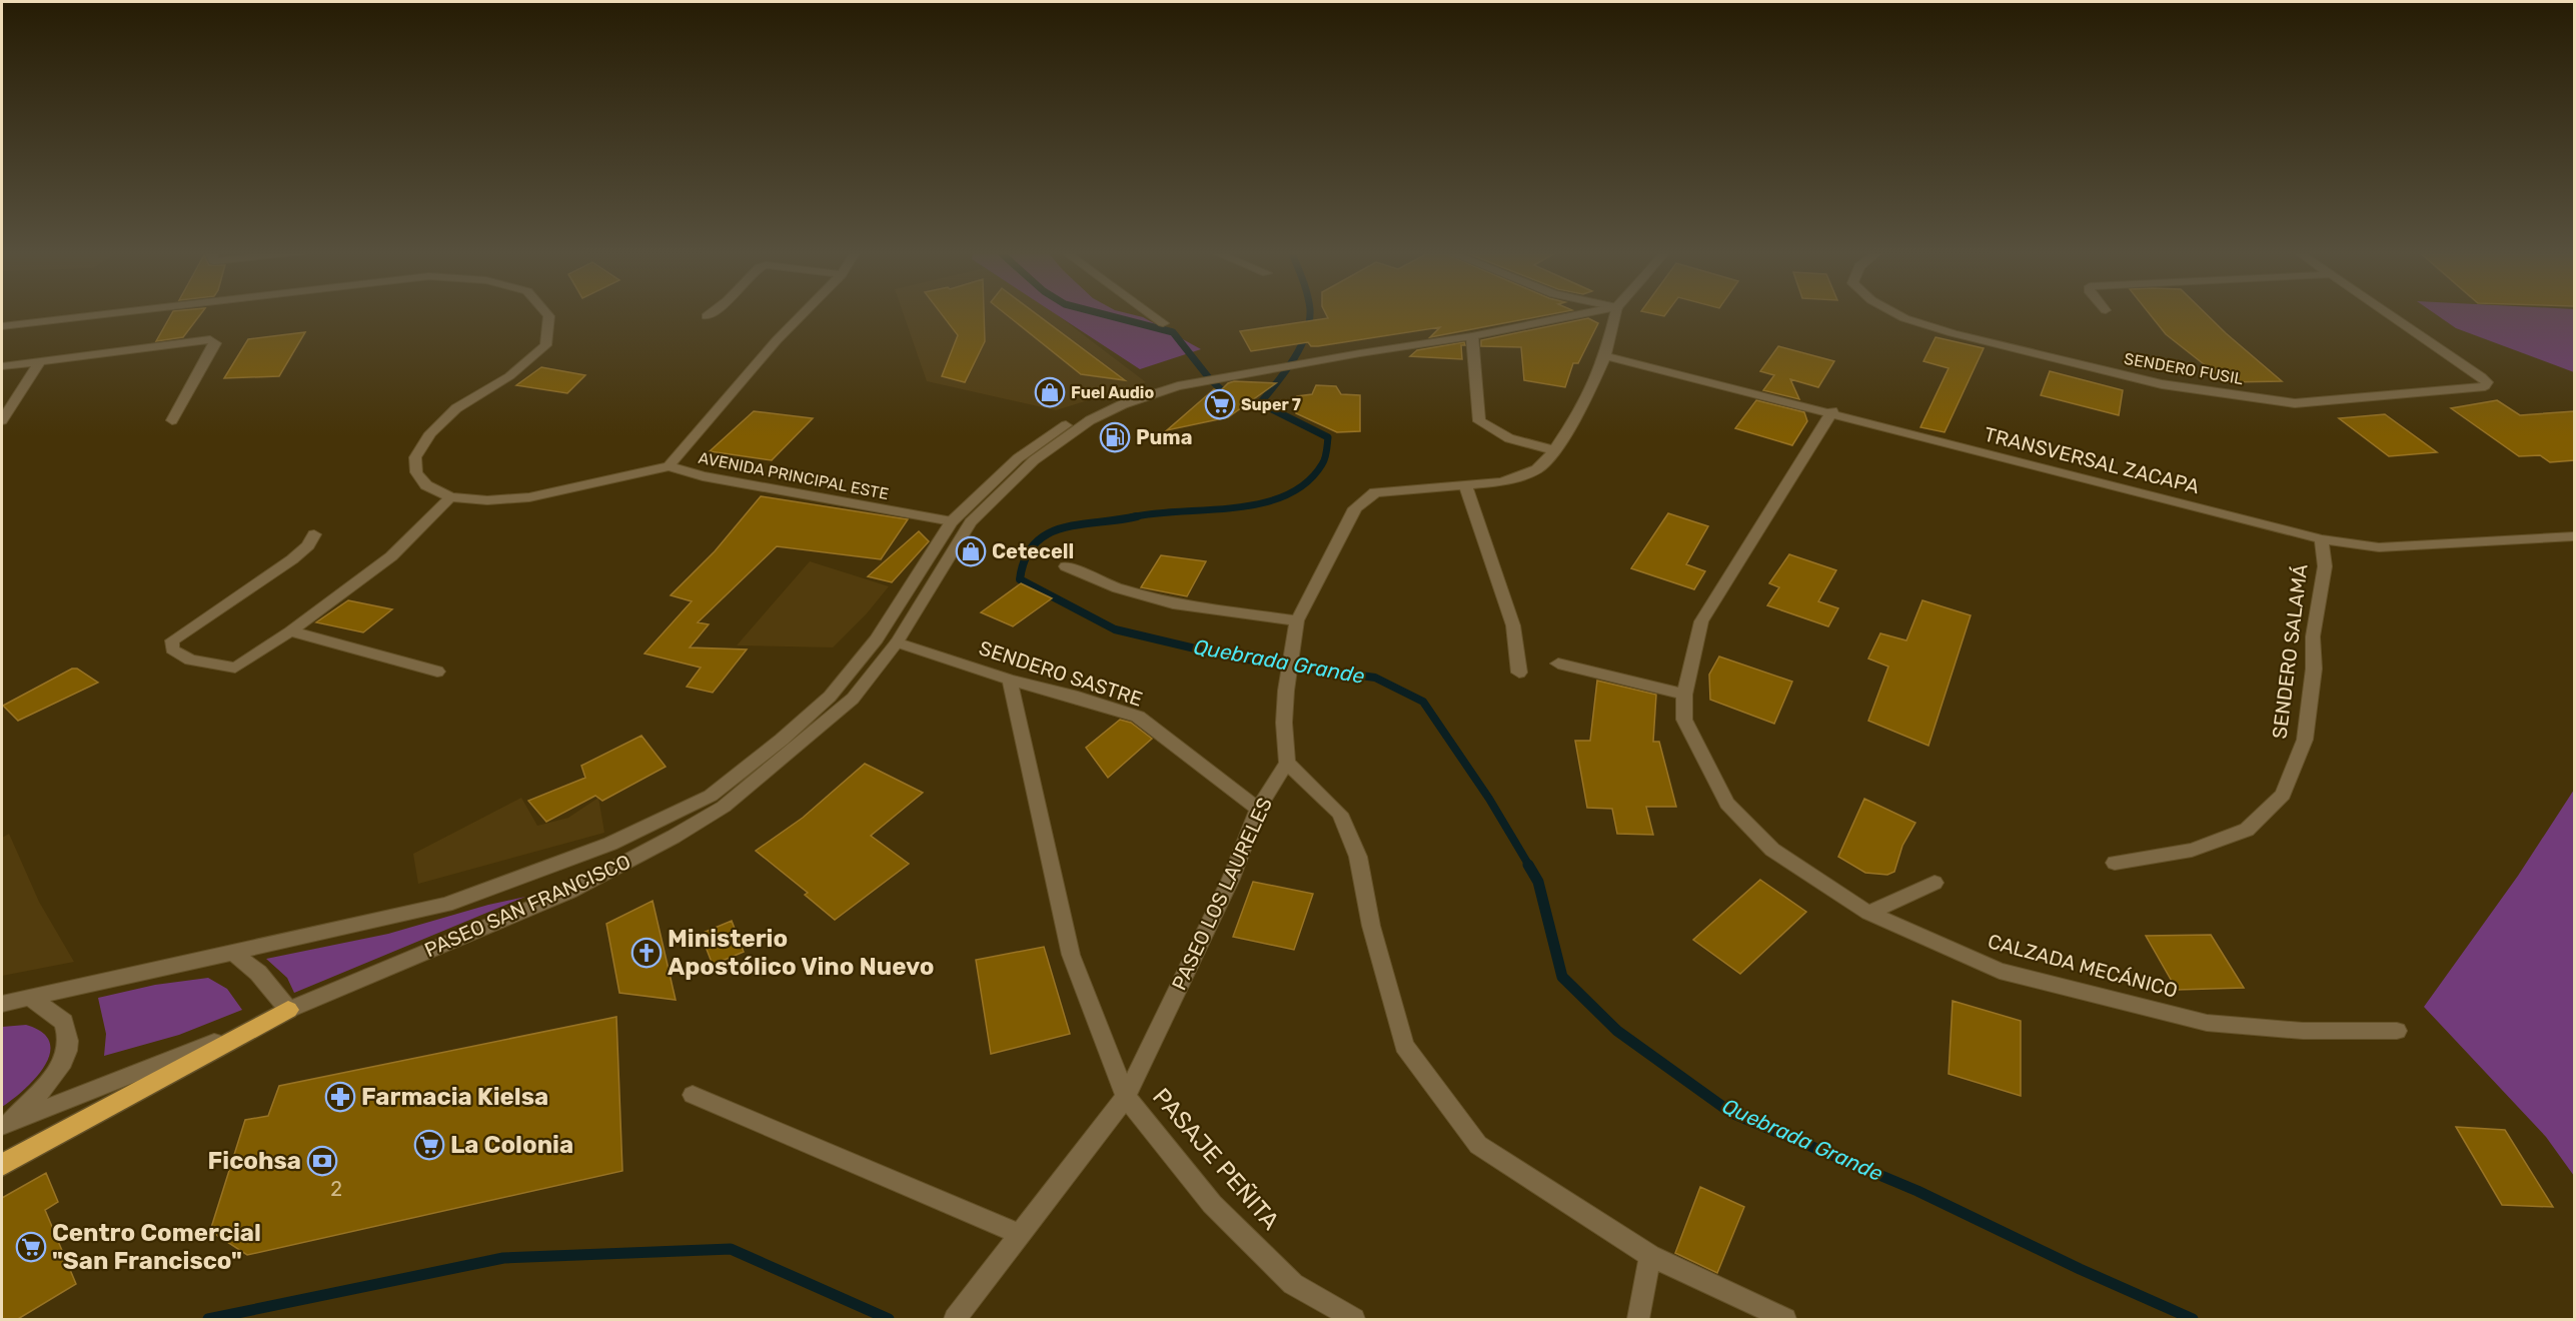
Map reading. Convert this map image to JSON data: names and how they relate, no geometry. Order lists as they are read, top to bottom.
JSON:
{
  "streets": {
    "street": [
      "SENDERO FUSIL",
      "TRANSVERSAL ZACAPA",
      "AVENIDA PRINCIPAL ESTE",
      "SENDERO SALAMÁ",
      "SENDERO SASTRE",
      "PASEO LOS LAURELES",
      "PASEO SAN FRANCISCO",
      "CALZADA MECÁNICO",
      "PASAJE PEÑITA"
    ]
  },
  "crossings": [
    ["TRANSVERSAL ZACAPA", "SENDERO SALAMÁ"],
    ["TRANSVERSAL ZACAPA", "CALZADA MECÁNICO"],
    ["AVENIDA PRINCIPAL ESTE", "PASEO SAN FRANCISCO"],
    ["SENDERO SASTRE", "PASEO LOS LAURELES"],
    ["SENDERO SASTRE", "PASEO SAN FRANCISCO"],
    ["SENDERO SASTRE", "PASAJE PEÑITA"],
    ["PASEO LOS LAURELES", "PASAJE PEÑITA"]
  ],
  "water": ["Quebrada Grande"],
  "places": {
    "shop": ["Fuel Audio", "Cetecell"],
    "supermarket": ["Super 7", "La Colonia", "Centro Comercial \"San Francisco\""],
    "fuel station": ["Puma"],
    "church": ["Ministerio Apostólico Vino Nuevo"],
    "pharmacy": ["Farmacia Kielsa"],
    "bank": ["Ficohsa"]
  },
  "house_numbers": ["2"]
}
